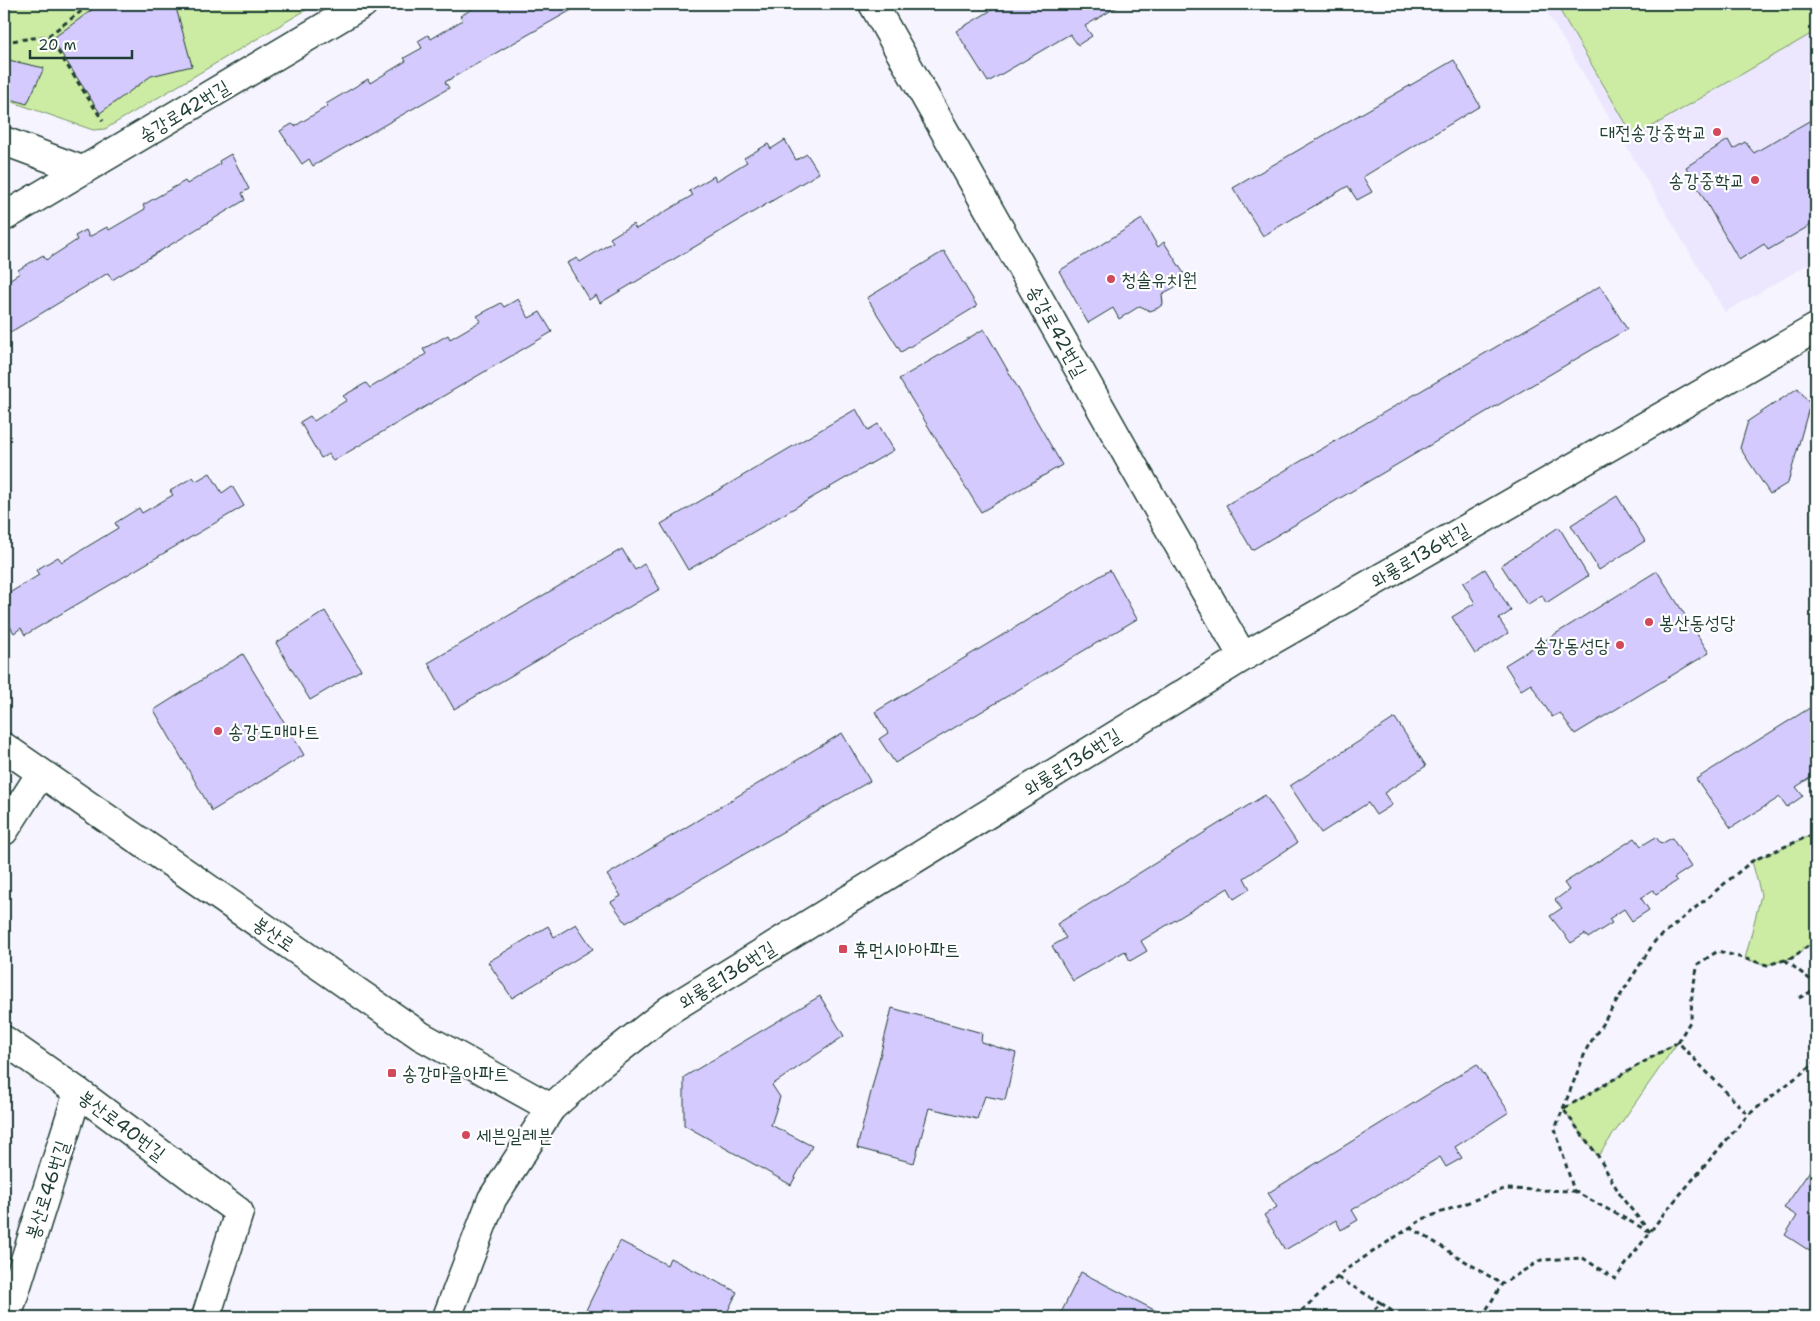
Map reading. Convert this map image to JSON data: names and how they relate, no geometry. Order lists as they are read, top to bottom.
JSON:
{
  "streets": {
    "main road": [
      "송강로42번길",
      "와룡로136번길",
      "봉산로",
      "봉산로40번길",
      "봉산로46번길"
    ]
  },
  "crossings": [
    ["송강로42번길", "와룡로136번길"],
    ["와룡로136번길", "봉산로"],
    ["봉산로40번길", "봉산로46번길"]
  ],
  "places": {
    "other": [
      "대전송강중학교",
      "송강중학교",
      "청솔유치원",
      "봉산동성당",
      "송강동성당",
      "송강도매마트",
      "세븐일레븐"
    ],
    "transit": ["휴먼시아아파트", "송강마을아파트"]
  },
  "scale_bar": "20 m"
}
